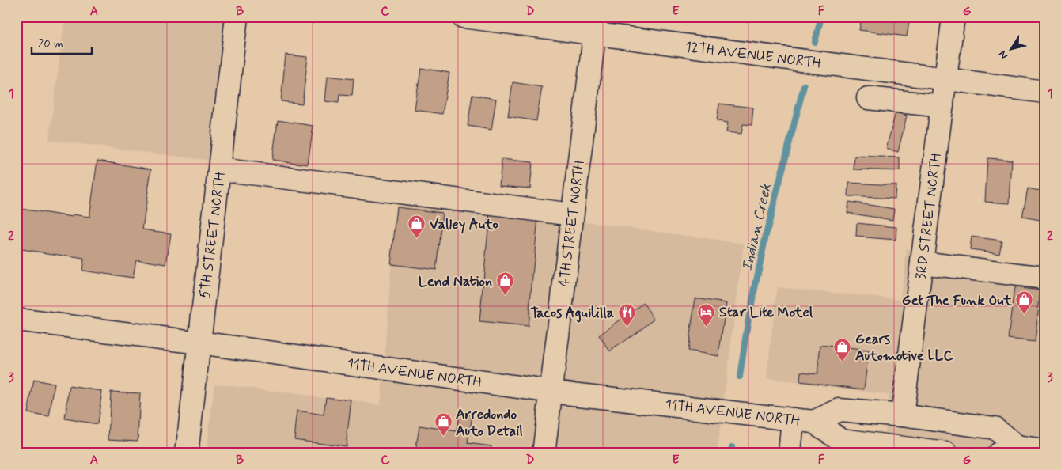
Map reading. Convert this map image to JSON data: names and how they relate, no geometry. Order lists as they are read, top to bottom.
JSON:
{
  "streets": {
    "street": [
      "12TH AVENUE NORTH",
      "3RD STREET NORTH",
      "4TH STREET NORTH",
      "5TH STREET NORTH",
      "11TH AVENUE NORTH"
    ]
  },
  "crossings": [
    ["12TH AVENUE NORTH", "3RD STREET NORTH"],
    ["12TH AVENUE NORTH", "4TH STREET NORTH"],
    ["3RD STREET NORTH", "11TH AVENUE NORTH"],
    ["4TH STREET NORTH", "11TH AVENUE NORTH"],
    ["5TH STREET NORTH", "11TH AVENUE NORTH"]
  ],
  "water": ["Indian Creek"],
  "places": {
    "shop": [
      "Valley Auto",
      "Lend Nation",
      "Get The Funk Out",
      "Gears Automotive LLC",
      "Arredondo Auto Detail"
    ],
    "hotel": ["Star Lite Motel"],
    "restaurant": ["Tacos Aguililla"]
  },
  "scale_bar": "20 m",
  "north": "bottom left",
  "grid": {
    "columns": [
      "A",
      "B",
      "C",
      "D",
      "E",
      "F",
      "G"
    ],
    "rows": ["1", "2", "3"]
  }
}
